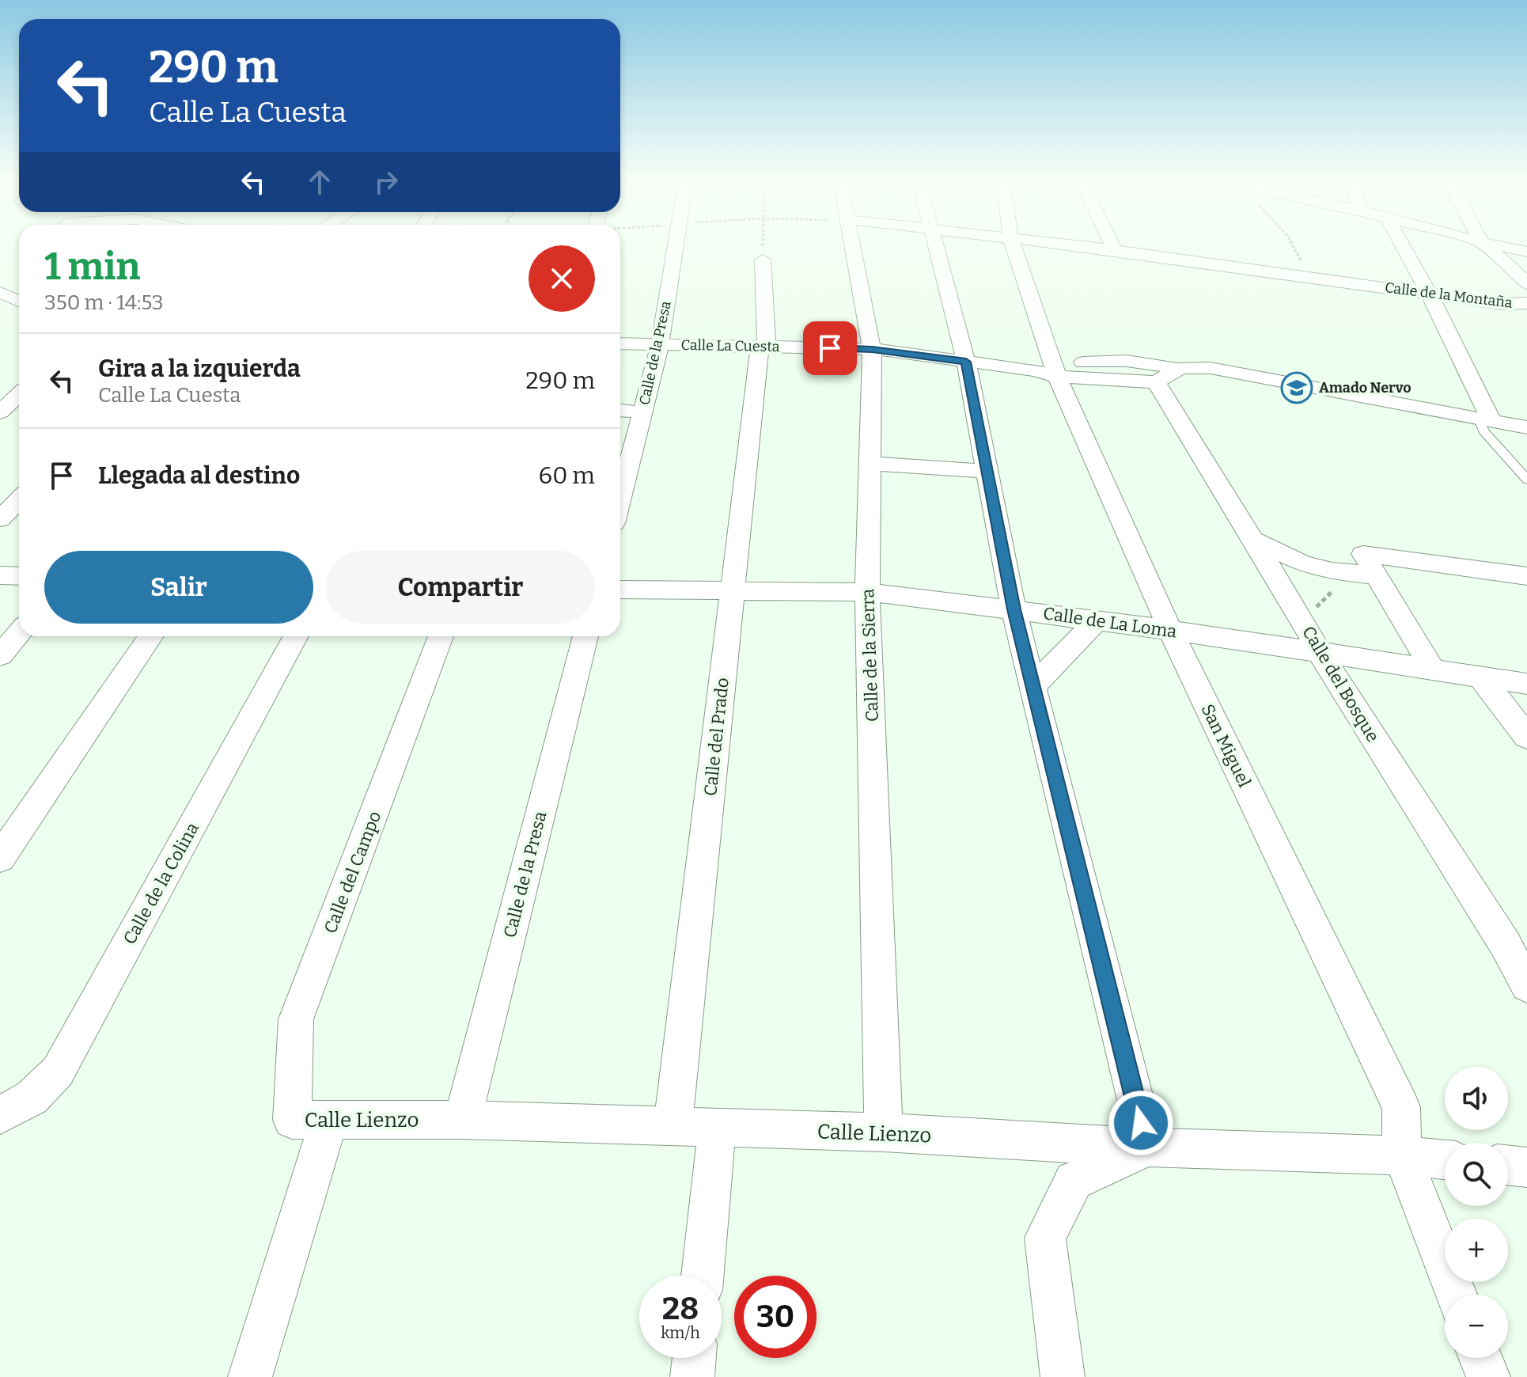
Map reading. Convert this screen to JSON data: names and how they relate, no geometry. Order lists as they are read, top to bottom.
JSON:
{
  "streets": {
    "street": [
      "Calle de la Montaña",
      "Calle La Cuesta",
      "Calle de la Presa",
      "Calle de La Loma",
      "Calle de la Sierra",
      "Calle del Bosque",
      "Calle del Prado",
      "San Miguel",
      "Calle del Campo",
      "Calle de la Colina",
      "Calle Lienzo"
    ]
  },
  "crossings": [
    ["Calle La Cuesta", "Calle de la Presa"],
    ["Calle La Cuesta", "Calle de la Sierra"],
    ["Calle La Cuesta", "Calle del Bosque"],
    ["Calle La Cuesta", "Calle del Prado"],
    ["Calle La Cuesta", "San Miguel"],
    ["Calle de la Presa", "Calle Lienzo"],
    ["Calle de La Loma", "Calle de la Sierra"],
    ["Calle de La Loma", "Calle del Bosque"],
    ["Calle de La Loma", "Calle del Prado"],
    ["Calle de La Loma", "San Miguel"],
    ["Calle de la Sierra", "Calle Lienzo"],
    ["Calle del Prado", "Calle Lienzo"],
    ["San Miguel", "Calle Lienzo"],
    ["Calle del Campo", "Calle Lienzo"]
  ],
  "places": {
    "school or university": ["Amado Nervo"]
  },
  "page": {
    "turn": ["290 m", "Calle La Cuesta"],
    "heading": ["1 min", "350 m · 14:53"],
    "list": [
      {
        "name": "Gira a la izquierda",
        "note": "Calle La Cuesta",
        "value": "290 m"
      },
      {
        "name": "Llegada al destino",
        "value": "60 m"
      }
    ],
    "buttons": ["Salir", "Compartir"],
    "map_buttons": ["+", "−"],
    "speed": "28 km/h",
    "limit": "30"
  }
}
